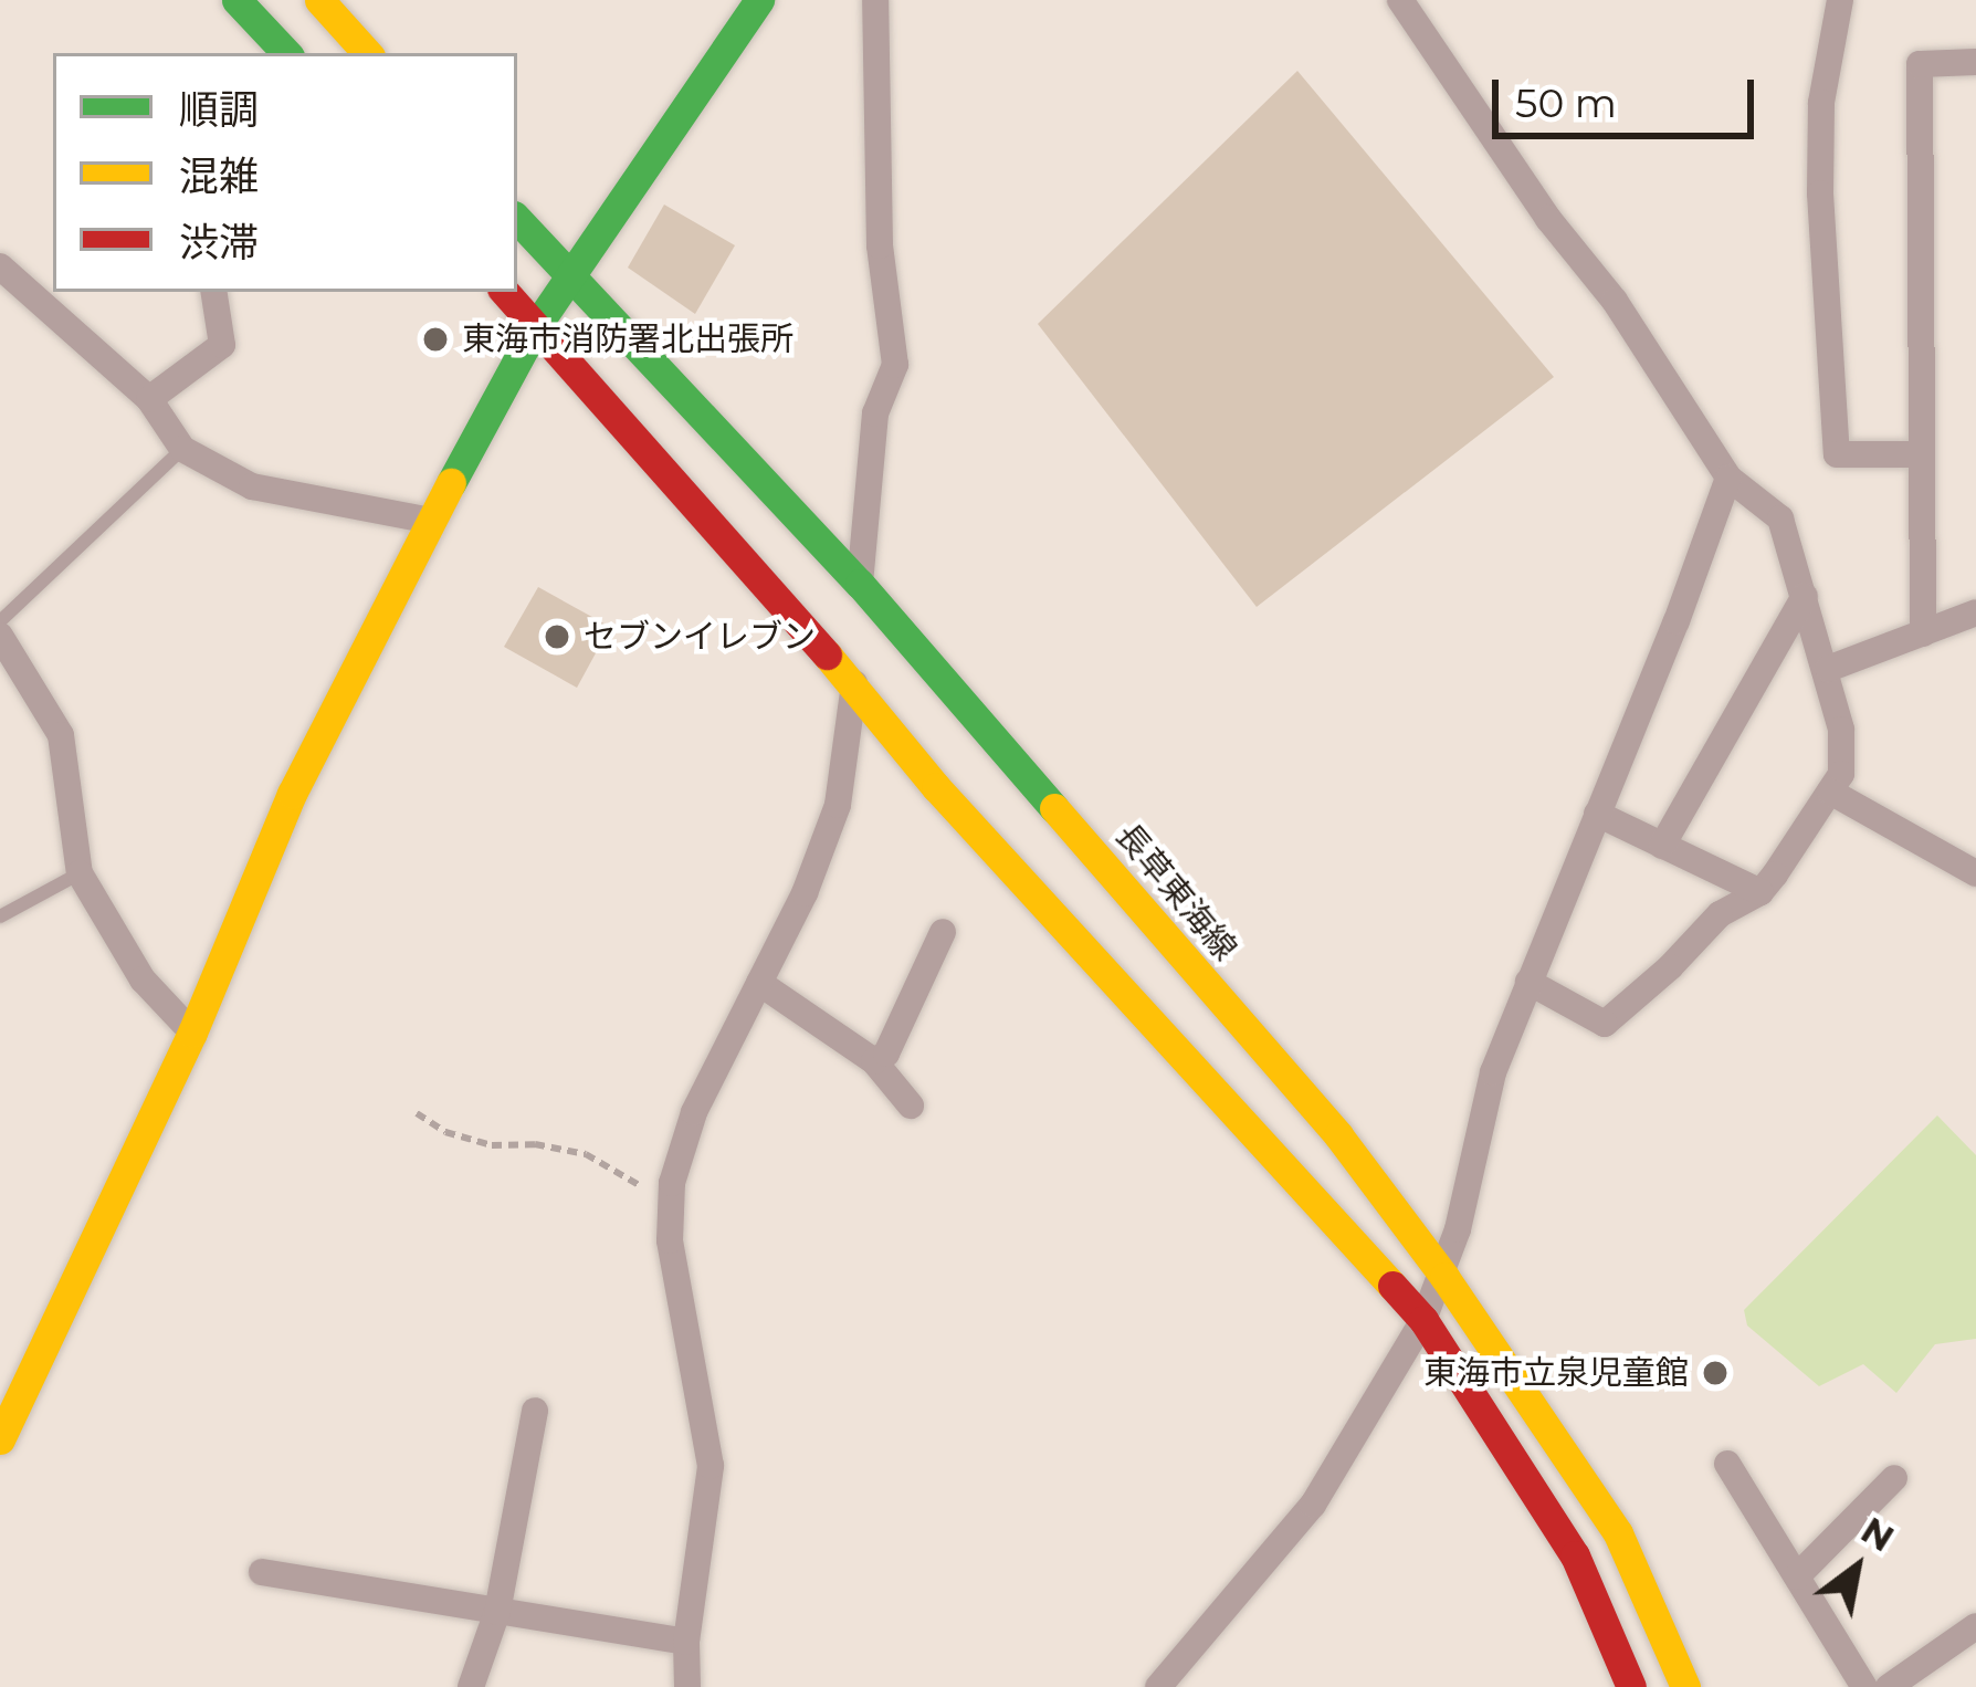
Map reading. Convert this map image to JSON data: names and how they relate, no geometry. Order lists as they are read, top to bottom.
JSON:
{
  "streets": {
    "main road": ["長草東海線"]
  },
  "places": ["東海市消防署北出張所", "セブンイレブン", "東海市立泉児童館"],
  "legend": ["順調", "混雑", "渋滞"],
  "scale_bar": "50 m",
  "north": "top right"
}
